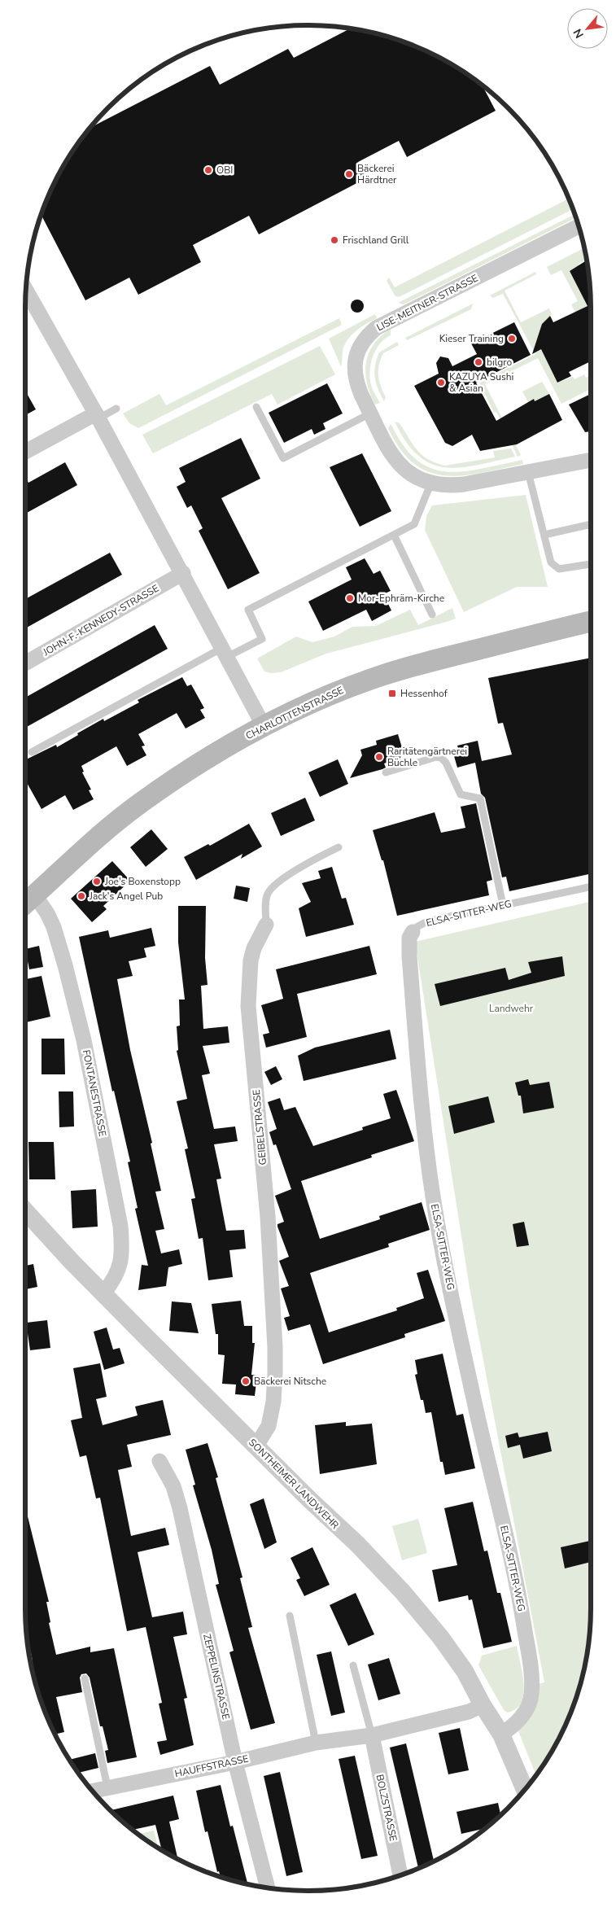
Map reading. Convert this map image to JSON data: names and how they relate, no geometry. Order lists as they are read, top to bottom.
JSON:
{
  "streets": {
    "main road": ["CHARLOTTENSTRASSE"],
    "street": [
      "LISE-MEITNER-STRASSE",
      "JOHN-F.-KENNEDY-STRASSE",
      "ELSA-SITTER-WEG",
      "FONTANESTRASSE",
      "GEIBELSTRASSE",
      "SONTHEIMER LANDWEHR",
      "ZEPPELINSTRASSE",
      "HAUFFSTRASSE",
      "BOLZSTRASSE"
    ]
  },
  "crossings": [
    ["CHARLOTTENSTRASSE", "FONTANESTRASSE"],
    ["ELSA-SITTER-WEG", "SONTHEIMER LANDWEHR"],
    ["FONTANESTRASSE", "SONTHEIMER LANDWEHR"],
    ["GEIBELSTRASSE", "SONTHEIMER LANDWEHR"],
    ["SONTHEIMER LANDWEHR", "HAUFFSTRASSE"],
    ["ZEPPELINSTRASSE", "HAUFFSTRASSE"],
    ["HAUFFSTRASSE", "BOLZSTRASSE"]
  ],
  "parks": ["Landwehr"],
  "places": {
    "other": [
      "OBI",
      "Bäckerei Härdtner",
      "Frischland Grill",
      "Kieser Training",
      "bilgro",
      "KAZUYA Sushi & Asian",
      "Mor-Ephräm-Kirche",
      "Raritätengärtnerei Büchle",
      "Joe's Boxenstopp",
      "Jack's Angel Pub",
      "Bäckerei Nitsche"
    ],
    "transit": ["Hessenhof"]
  },
  "north": "bottom left"
}
